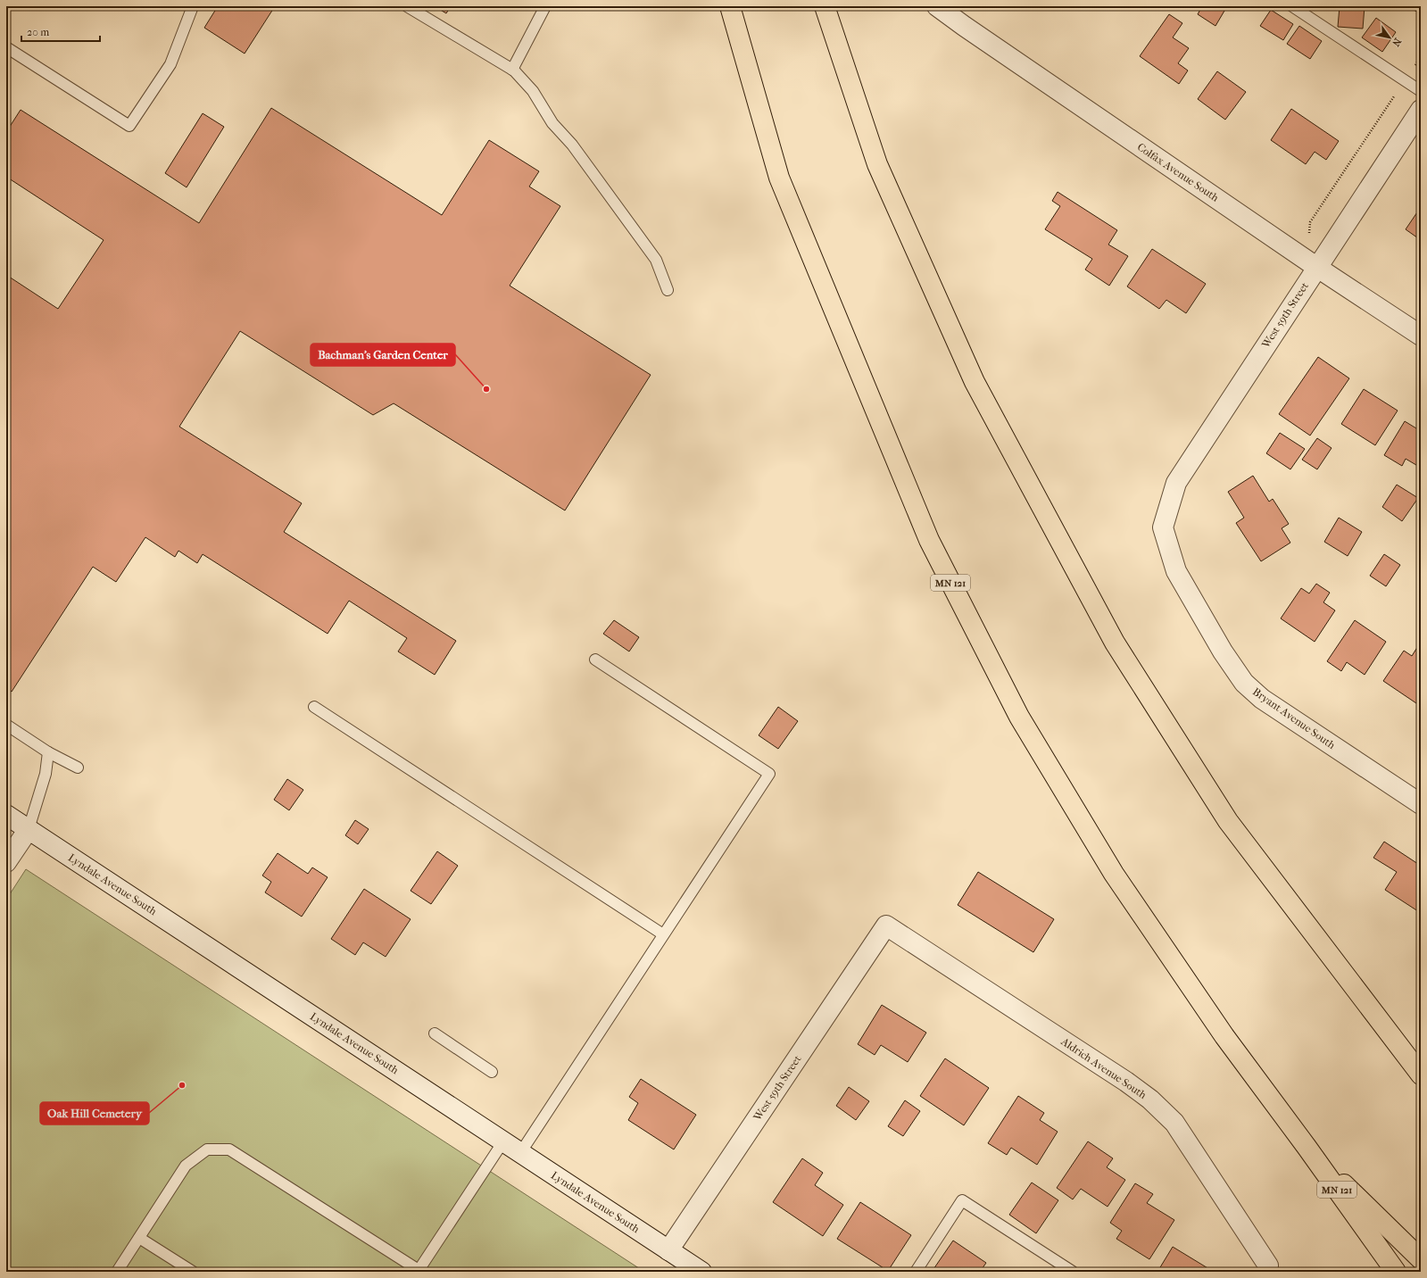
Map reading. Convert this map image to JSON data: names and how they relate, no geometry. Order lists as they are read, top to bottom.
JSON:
{
  "streets": {
    "highway": ["MN 121"],
    "street": [
      "Colfax Avenue South",
      "West 59th Street",
      "Bryant Avenue South",
      "Lyndale Avenue South",
      "Aldrich Avenue South"
    ]
  },
  "crossings": [
    ["Colfax Avenue South", "West 59th Street"],
    ["West 59th Street", "Bryant Avenue South"],
    ["West 59th Street", "Lyndale Avenue South"],
    ["West 59th Street", "Aldrich Avenue South"]
  ],
  "places": ["Bachman's Garden Center", "Oak Hill Cemetery"],
  "scale_bar": "20 m",
  "north": "bottom right"
}
